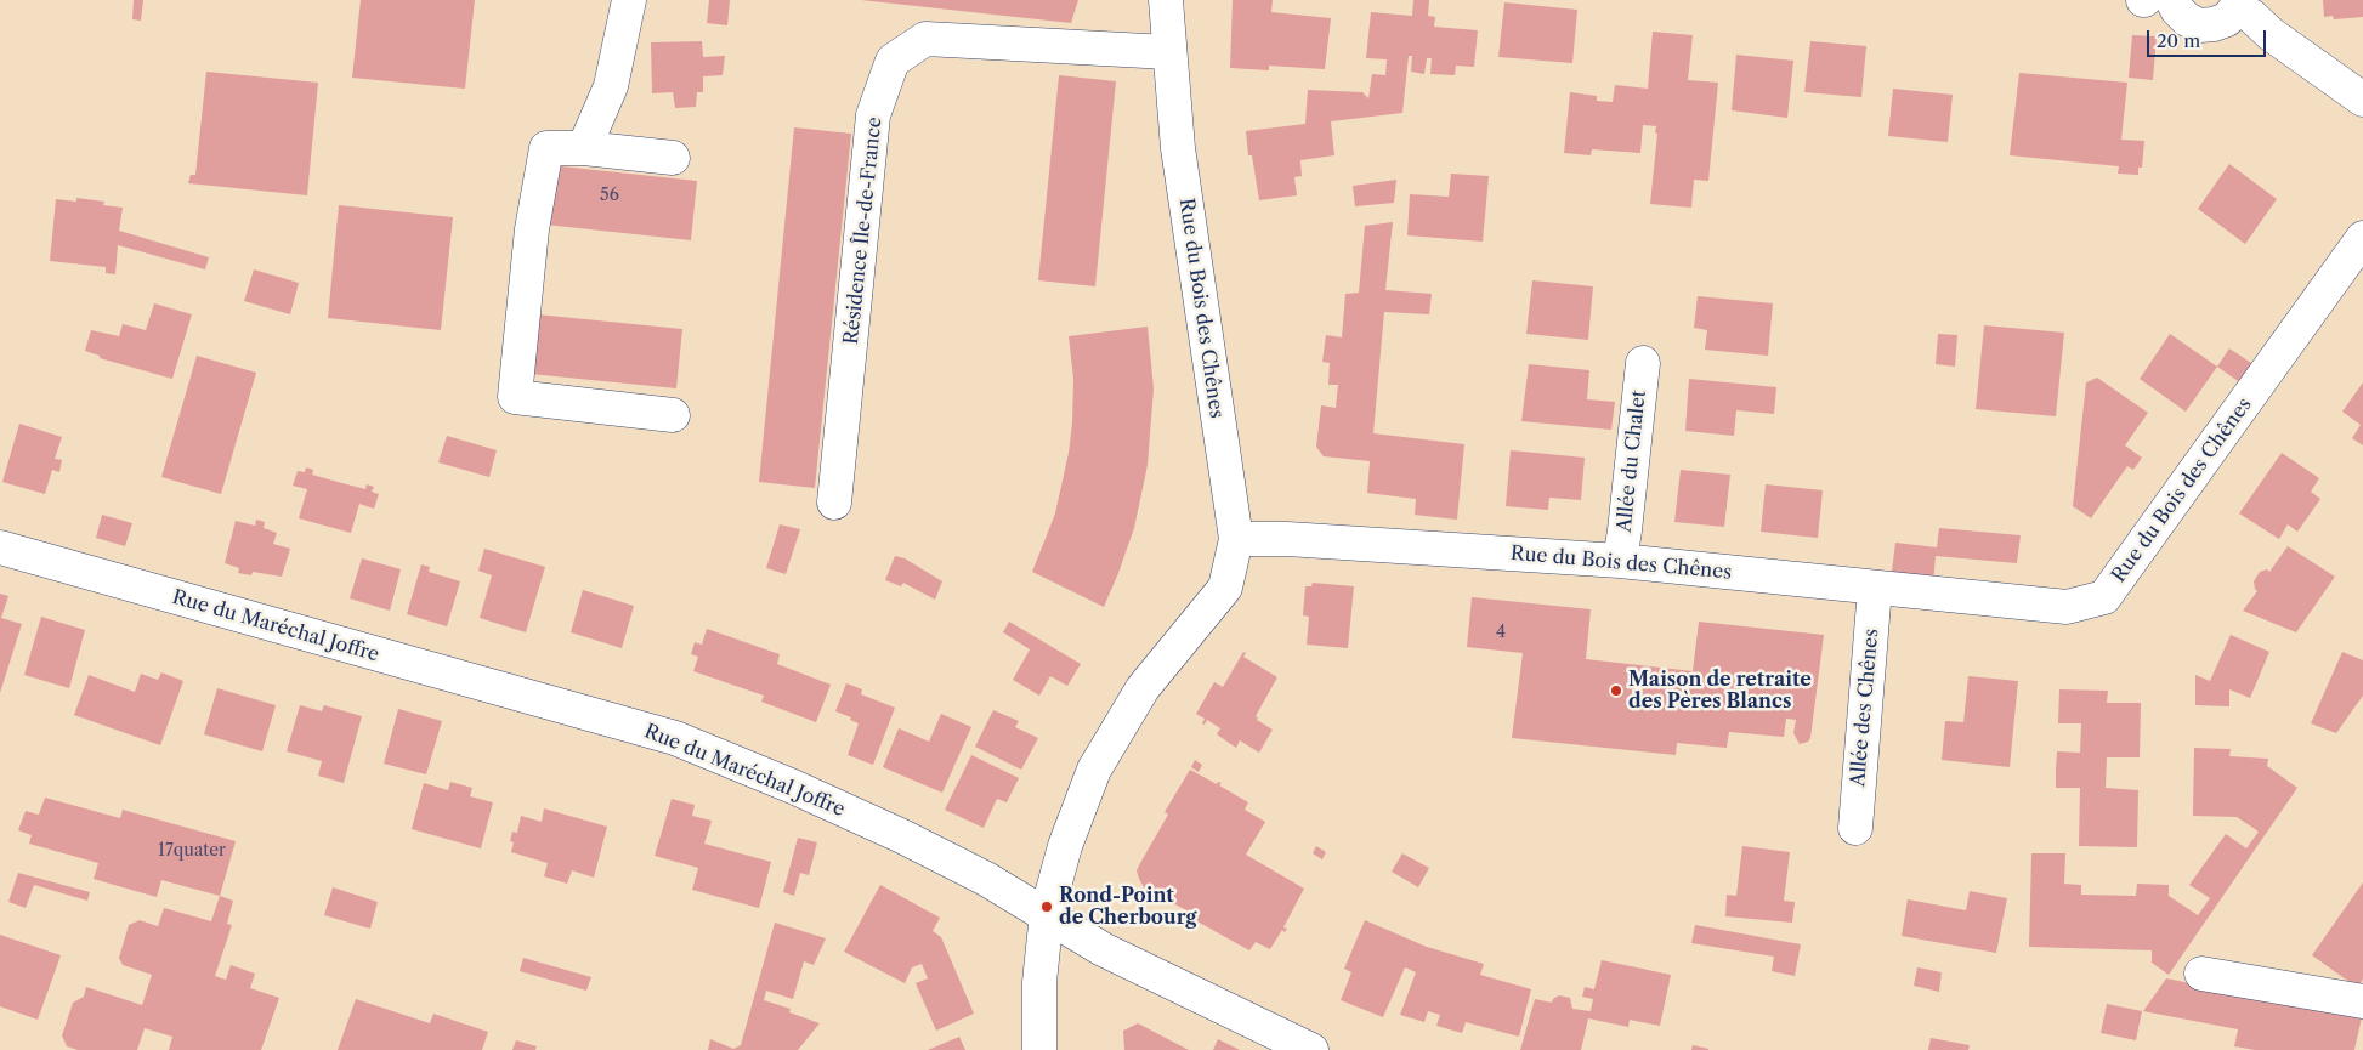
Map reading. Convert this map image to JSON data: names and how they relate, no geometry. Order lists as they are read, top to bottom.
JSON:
{
  "streets": {
    "street": [
      "Résidence Île-de-France",
      "Rue du Bois des Chênes",
      "Allée du Chalet",
      "Rue du Maréchal Joffre",
      "Allée des Chênes"
    ]
  },
  "crossings": [
    ["Résidence Île-de-France", "Rue du Bois des Chênes"],
    ["Rue du Bois des Chênes", "Allée du Chalet"],
    ["Rue du Bois des Chênes", "Allée des Chênes"]
  ],
  "places": ["Maison de retraite des Pères Blancs", "Rond-Point de Cherbourg"],
  "house_numbers": ["56", "4", "17quater"],
  "scale_bar": "20 m"
}
